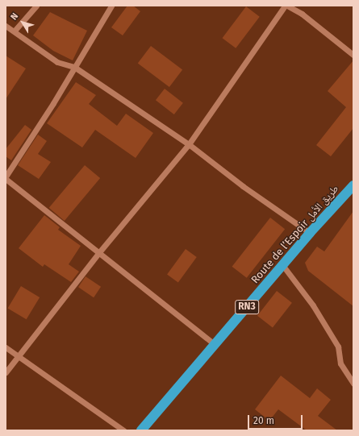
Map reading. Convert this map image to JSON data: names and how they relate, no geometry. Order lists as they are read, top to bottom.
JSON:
{
  "streets": {
    "highway": ["Route de l’Espoir طريق الأمل", "RN3"]
  },
  "scale_bar": "20 m",
  "north": "top left"
}
